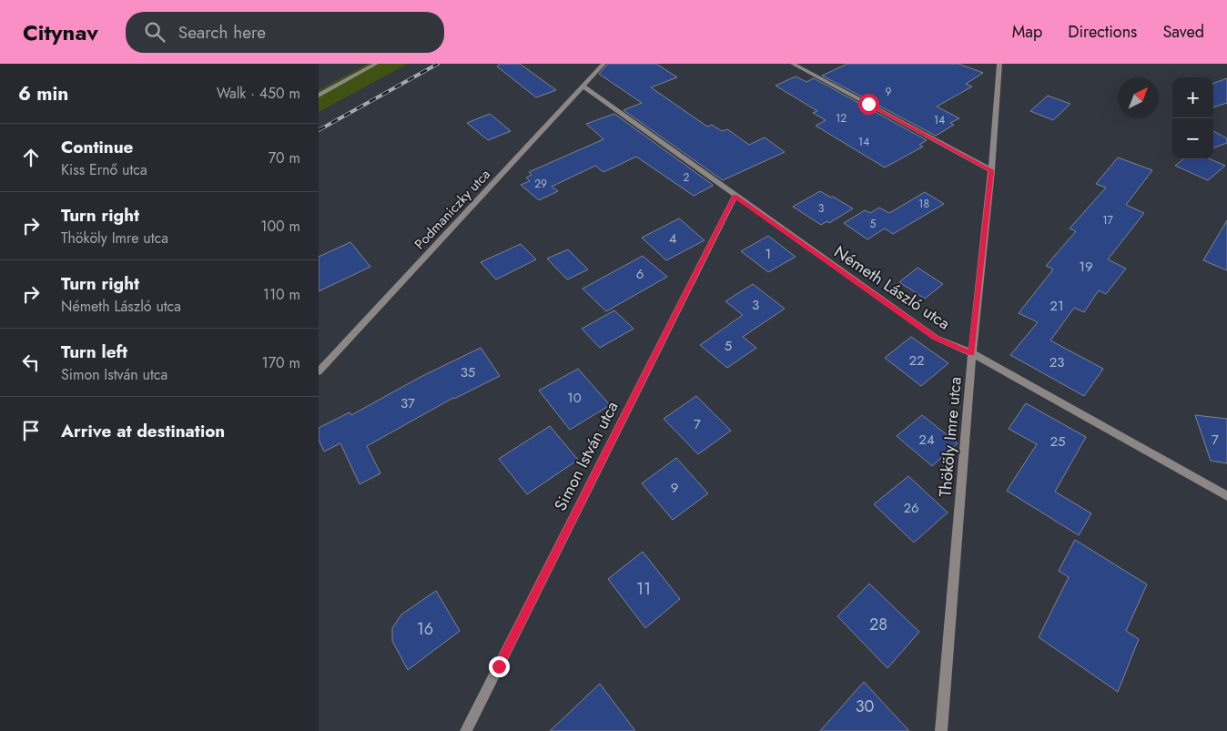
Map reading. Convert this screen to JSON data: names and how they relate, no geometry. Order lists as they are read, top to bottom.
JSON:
{
  "streets": {
    "street": [
      "Podmaniczky utca",
      "Németh László utca",
      "Thököly Imre utca",
      "Simon István utca"
    ]
  },
  "crossings": [
    ["Podmaniczky utca", "Németh László utca"],
    ["Németh László utca", "Thököly Imre utca"],
    ["Németh László utca", "Simon István utca"]
  ],
  "house_numbers": [
    "9",
    "12",
    "14",
    "14",
    "2",
    "29",
    "18",
    "3",
    "17",
    "5",
    "4",
    "1",
    "19",
    "6",
    "3",
    "21",
    "5",
    "22",
    "23",
    "35",
    "10",
    "37",
    "7",
    "24",
    "7",
    "25",
    "9",
    "26",
    "11",
    "28",
    "16",
    "30"
  ],
  "north": "top right",
  "page": {
    "header": "Citynav",
    "search": "Search here",
    "nav": ["Map", "Directions", "Saved"],
    "heading": ["6 min", "Walk · 450 m"],
    "map_buttons": ["+", "−"],
    "list": [
      ["Continue", "Kiss Ernő utca", "70 m"],
      ["Turn right", "Thököly Imre utca", "100 m"],
      ["Turn right", "Németh László utca", "110 m"],
      ["Turn left", "Simon István utca", "170 m"],
      "Arrive at destination"
    ]
  }
}
